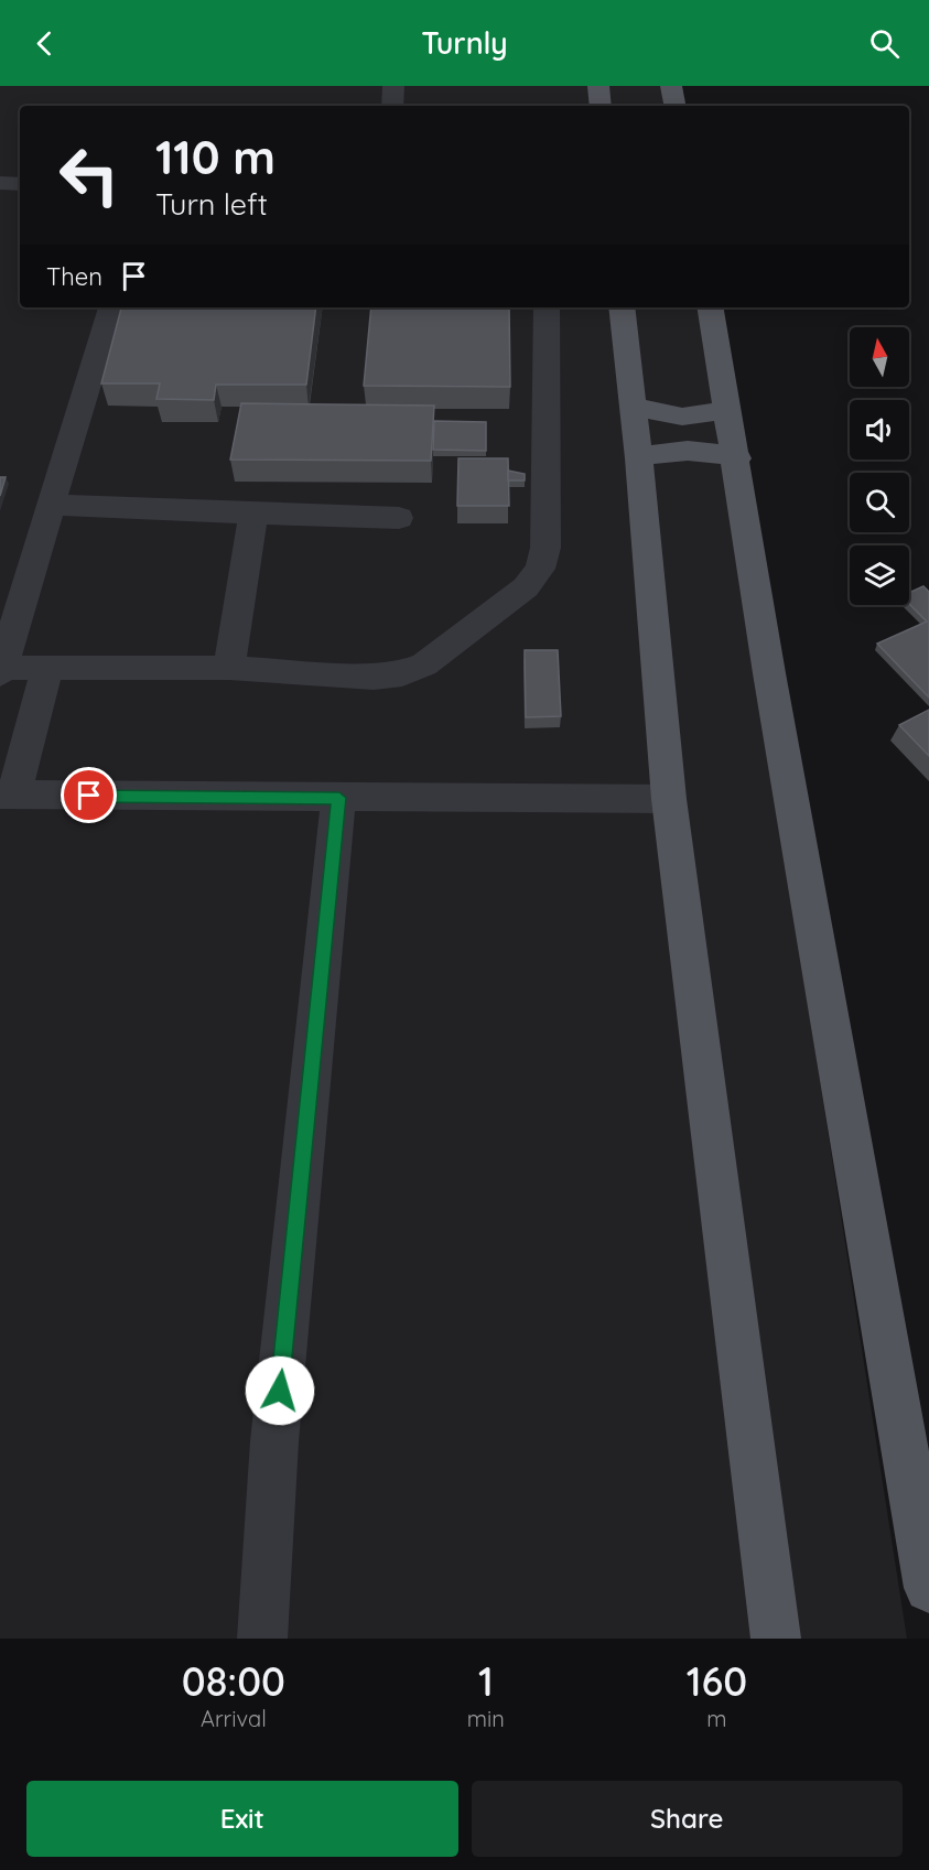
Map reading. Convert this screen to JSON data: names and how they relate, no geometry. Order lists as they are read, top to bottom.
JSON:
{
  "north": "top",
  "page": {
    "header": "Turnly",
    "turn": ["110 m", "Turn left"],
    "then": "Then",
    "eta": [
      "08:00",
      "Arrival",
      "1",
      "min",
      "160",
      "m"
    ],
    "buttons": ["Exit", "Share"]
  }
}
